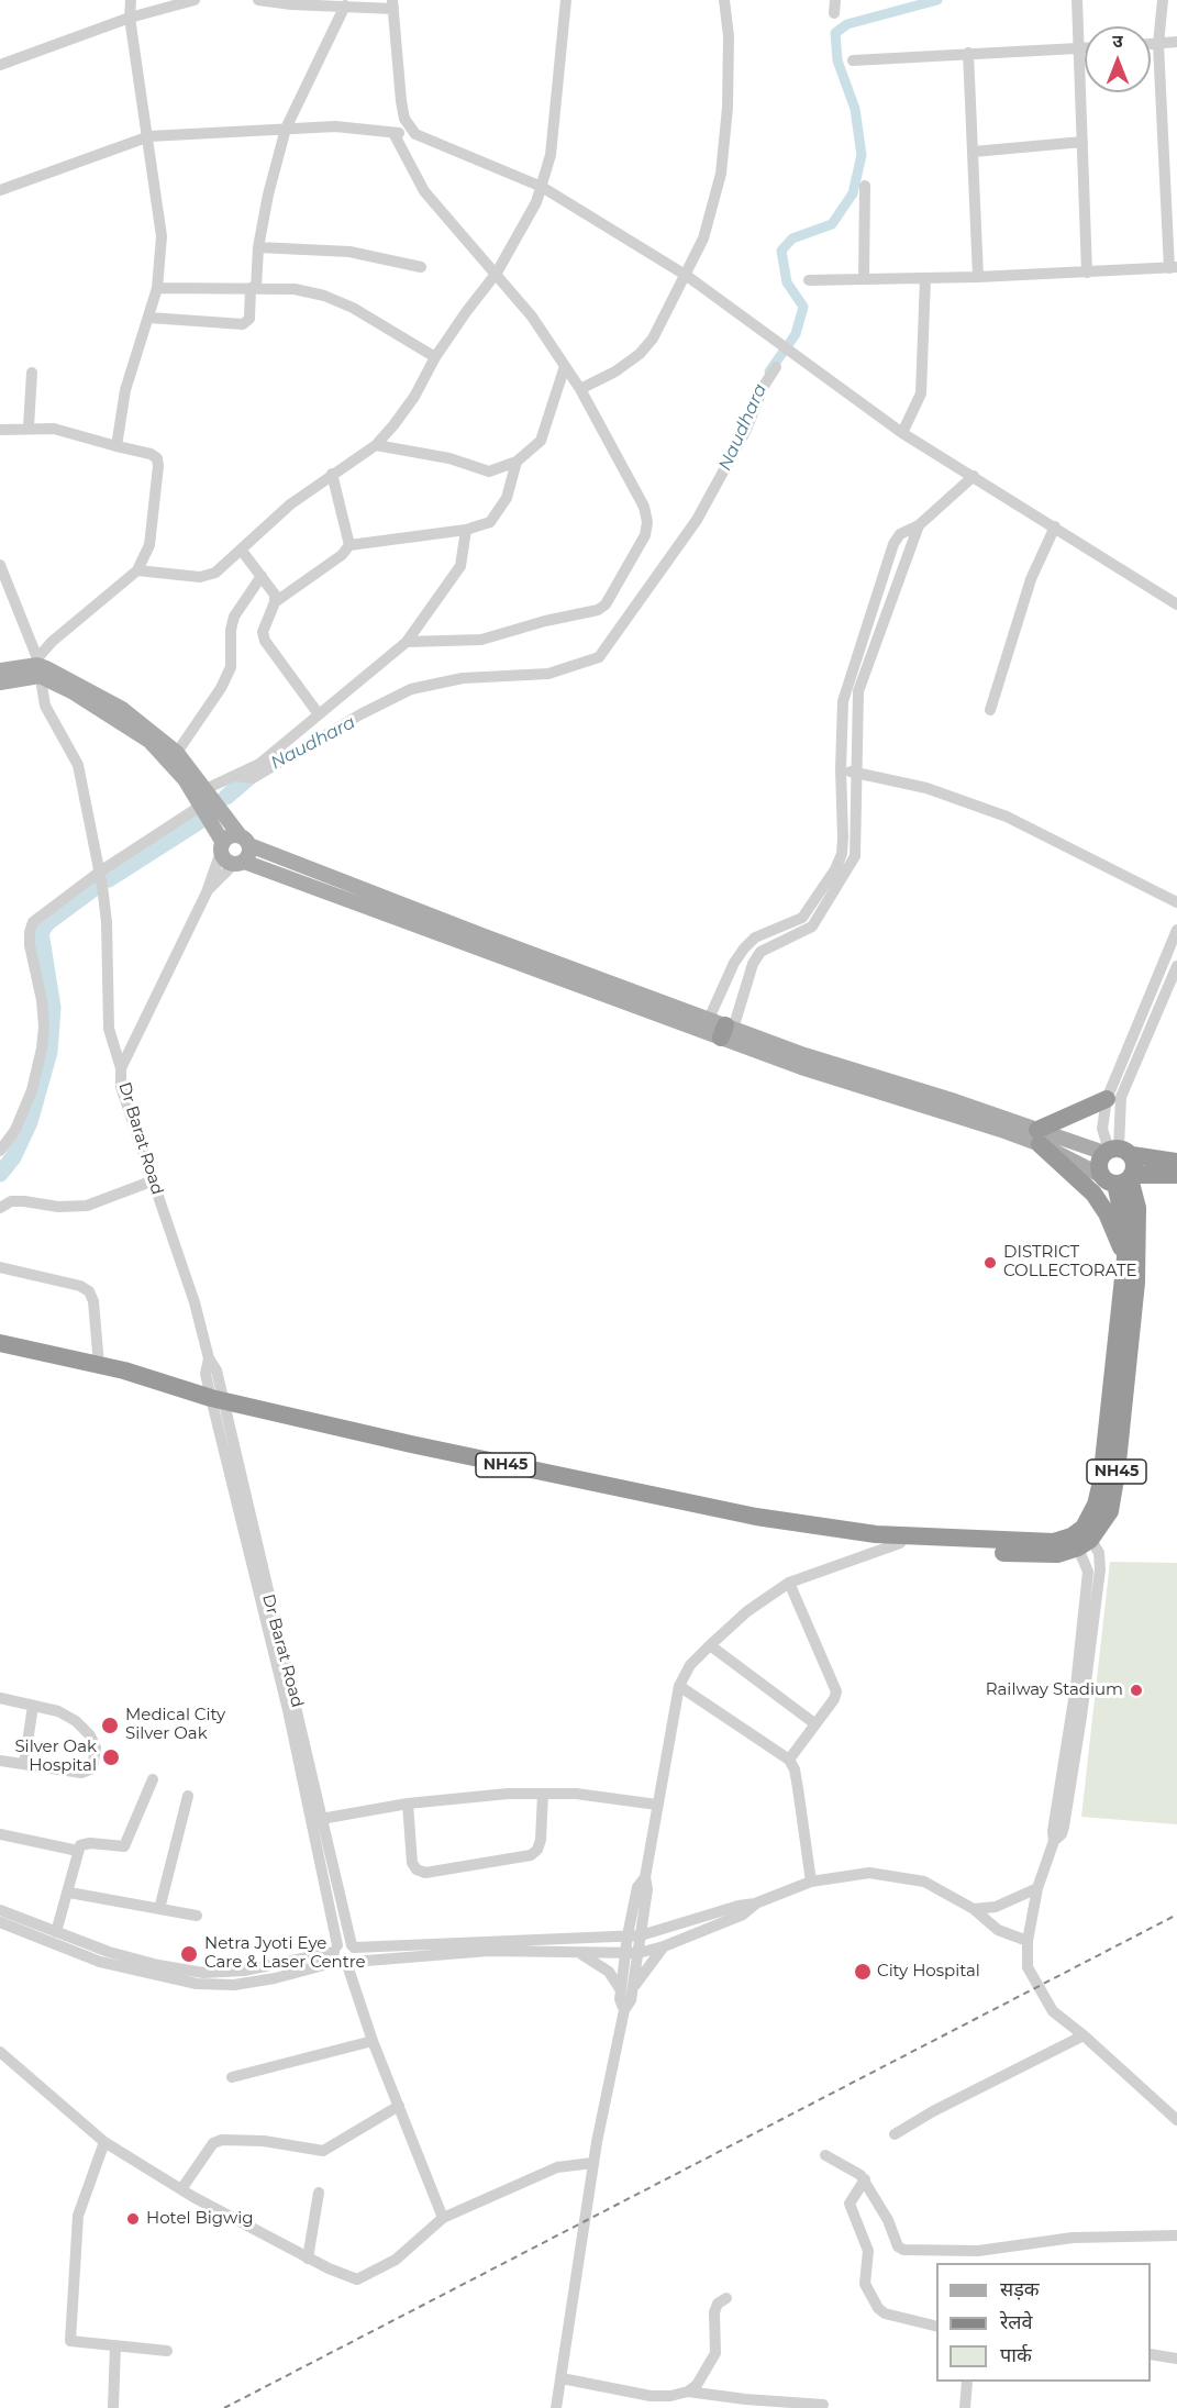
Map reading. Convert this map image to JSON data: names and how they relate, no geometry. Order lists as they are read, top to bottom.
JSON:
{
  "streets": {
    "highway": ["NH45"],
    "street": ["Dr Barat Road"]
  },
  "crossings": [
    ["Dr Barat Road", "NH45"]
  ],
  "water": ["Naudhara"],
  "places": [
    "DISTRICT COLLECTORATE",
    "Railway Stadium",
    "Medical City Silver Oak",
    "Silver Oak Hospital",
    "Netra Jyoti Eye Care & Laser Centre",
    "City Hospital",
    "Hotel Bigwig"
  ],
  "legend": ["सड़क", "रेलवे", "पार्क"],
  "north": "top"
}
